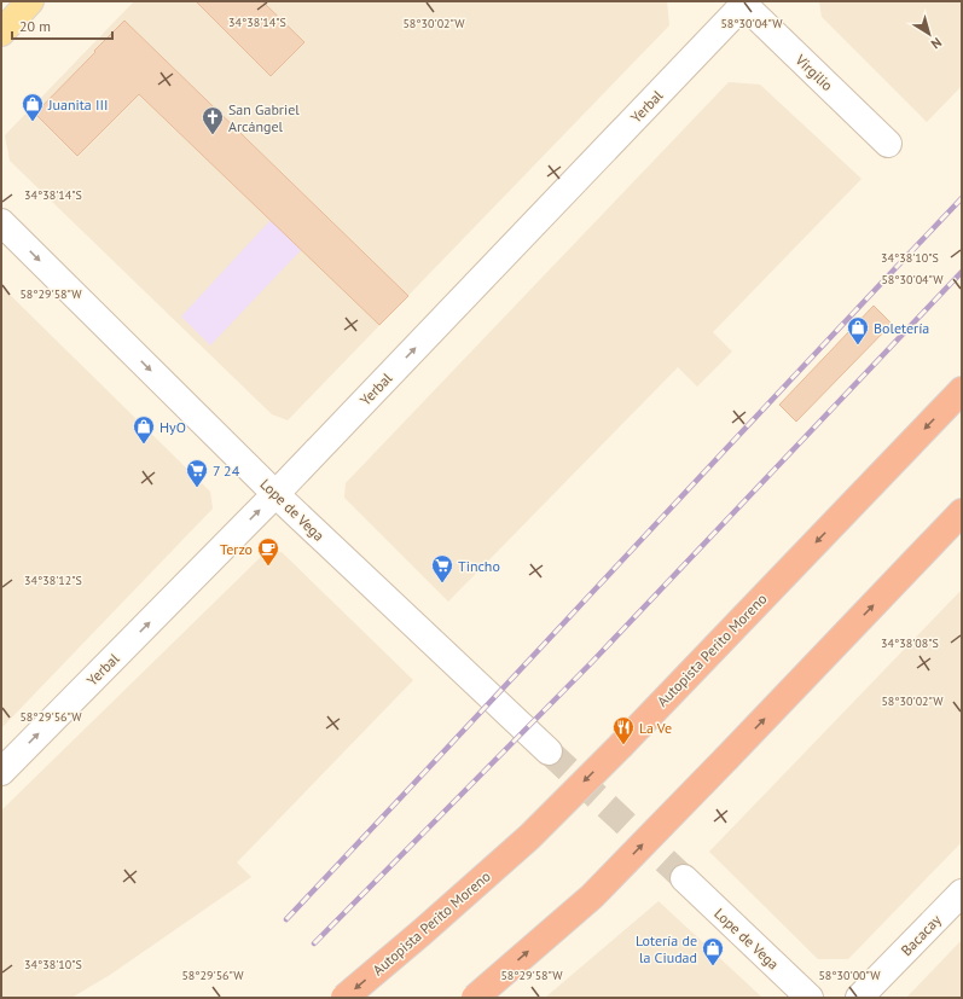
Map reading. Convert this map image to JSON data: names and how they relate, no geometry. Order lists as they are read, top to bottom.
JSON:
{
  "streets": {
    "highway": ["Autopista Perito Moreno"],
    "street": [
      "Virgilio",
      "Yerbal",
      "Lope de Vega",
      "Bacacay"
    ]
  },
  "crossings": [
    ["Virgilio", "Yerbal"],
    ["Yerbal", "Lope de Vega"]
  ],
  "one_way": ["Yerbal", "Lope de Vega"],
  "places": {
    "shop": [
      "Juanita III",
      "Boletería",
      "HyO",
      "Lotería de la Ciudad"
    ],
    "church": ["San Gabriel Arcángel"],
    "supermarket": ["7 24", "Tincho"],
    "cafe": ["Terzo"],
    "restaurant": ["La Ve"]
  },
  "scale_bar": "20 m",
  "north": "bottom right",
  "coordinates": [
    "34°38'14\"S",
    "58°30'02\"W",
    "58°30'04\"W",
    "34°38'10\"S",
    "58°29'58\"W",
    "34°38'12\"S",
    "34°38'08\"S",
    "58°29'56\"W",
    "58°30'00\"W"
  ]
}
